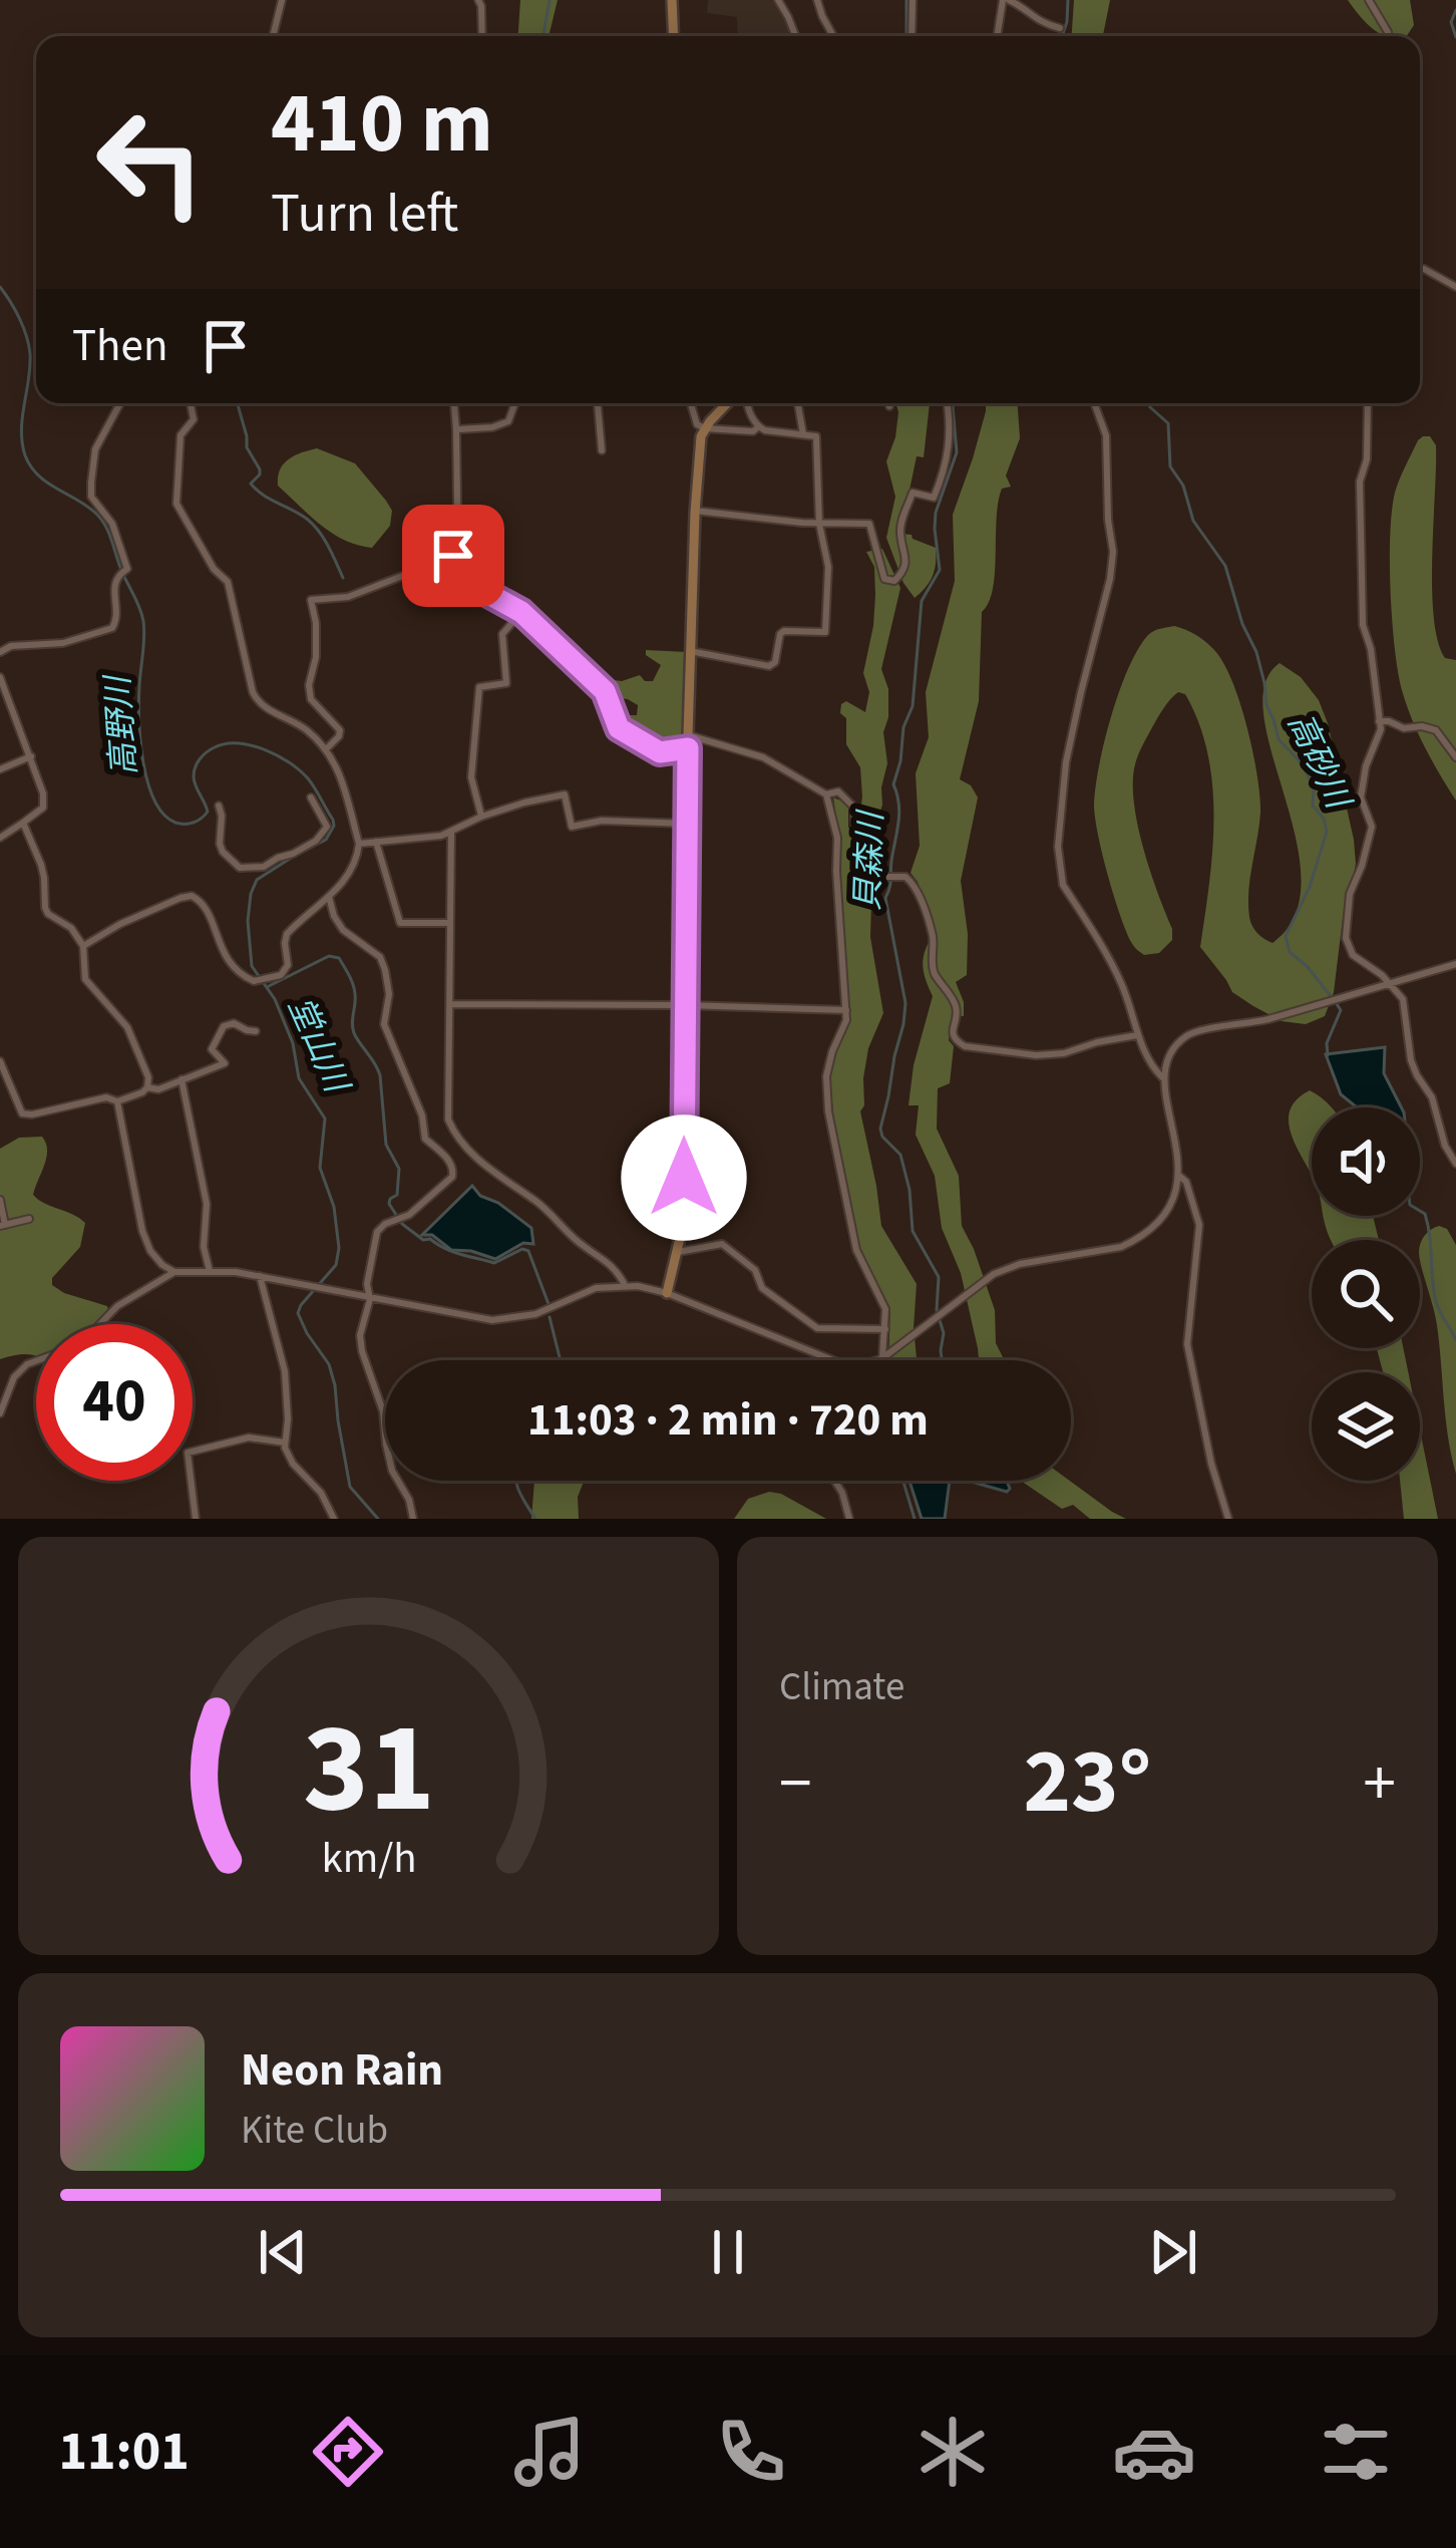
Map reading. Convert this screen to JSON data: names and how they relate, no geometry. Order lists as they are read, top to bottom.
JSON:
{
  "water": [
    "高野川",
    "高砂川",
    "貝森川",
    "堂山川"
  ],
  "page": {
    "turn": ["410 m", "Turn left"],
    "then": "Then",
    "limit": "40",
    "trip": "11:03 · 2 min · 720 m",
    "tile": "Climate",
    "heat": ["−", "23°", "+"],
    "song": ["Neon Rain", "Kite Club"],
    "tabs": "11:01",
    "gauge": ["31", "km/h"]
  }
}
